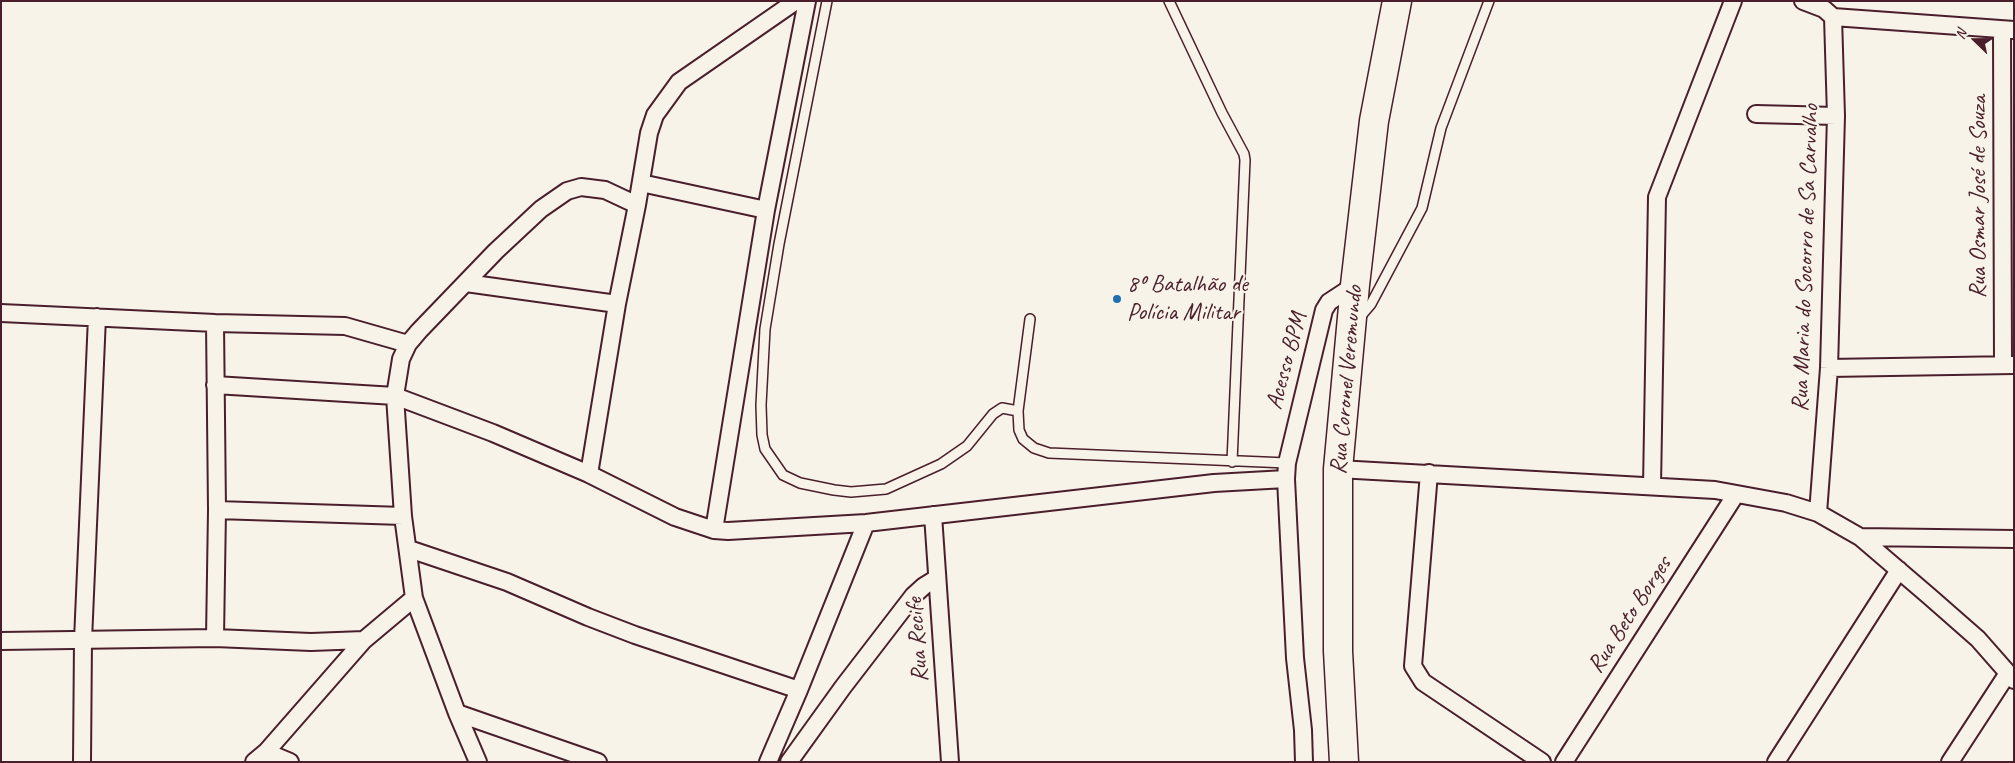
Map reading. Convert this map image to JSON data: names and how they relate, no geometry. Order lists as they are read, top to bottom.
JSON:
{
  "streets": {
    "highway": ["Rua Coronel Veremundo"],
    "street": [
      "Rua Osmar José de Souza",
      "Rua Maria do Socorro de Sa Carvalho",
      "Acesso BPM",
      "Rua Beto Borges",
      "Rua Recife"
    ]
  },
  "crossings": [
    ["Acesso BPM", "Rua Coronel Veremundo"]
  ],
  "places": ["8º Batalhão de Polícia Militar"],
  "north": "left"
}
